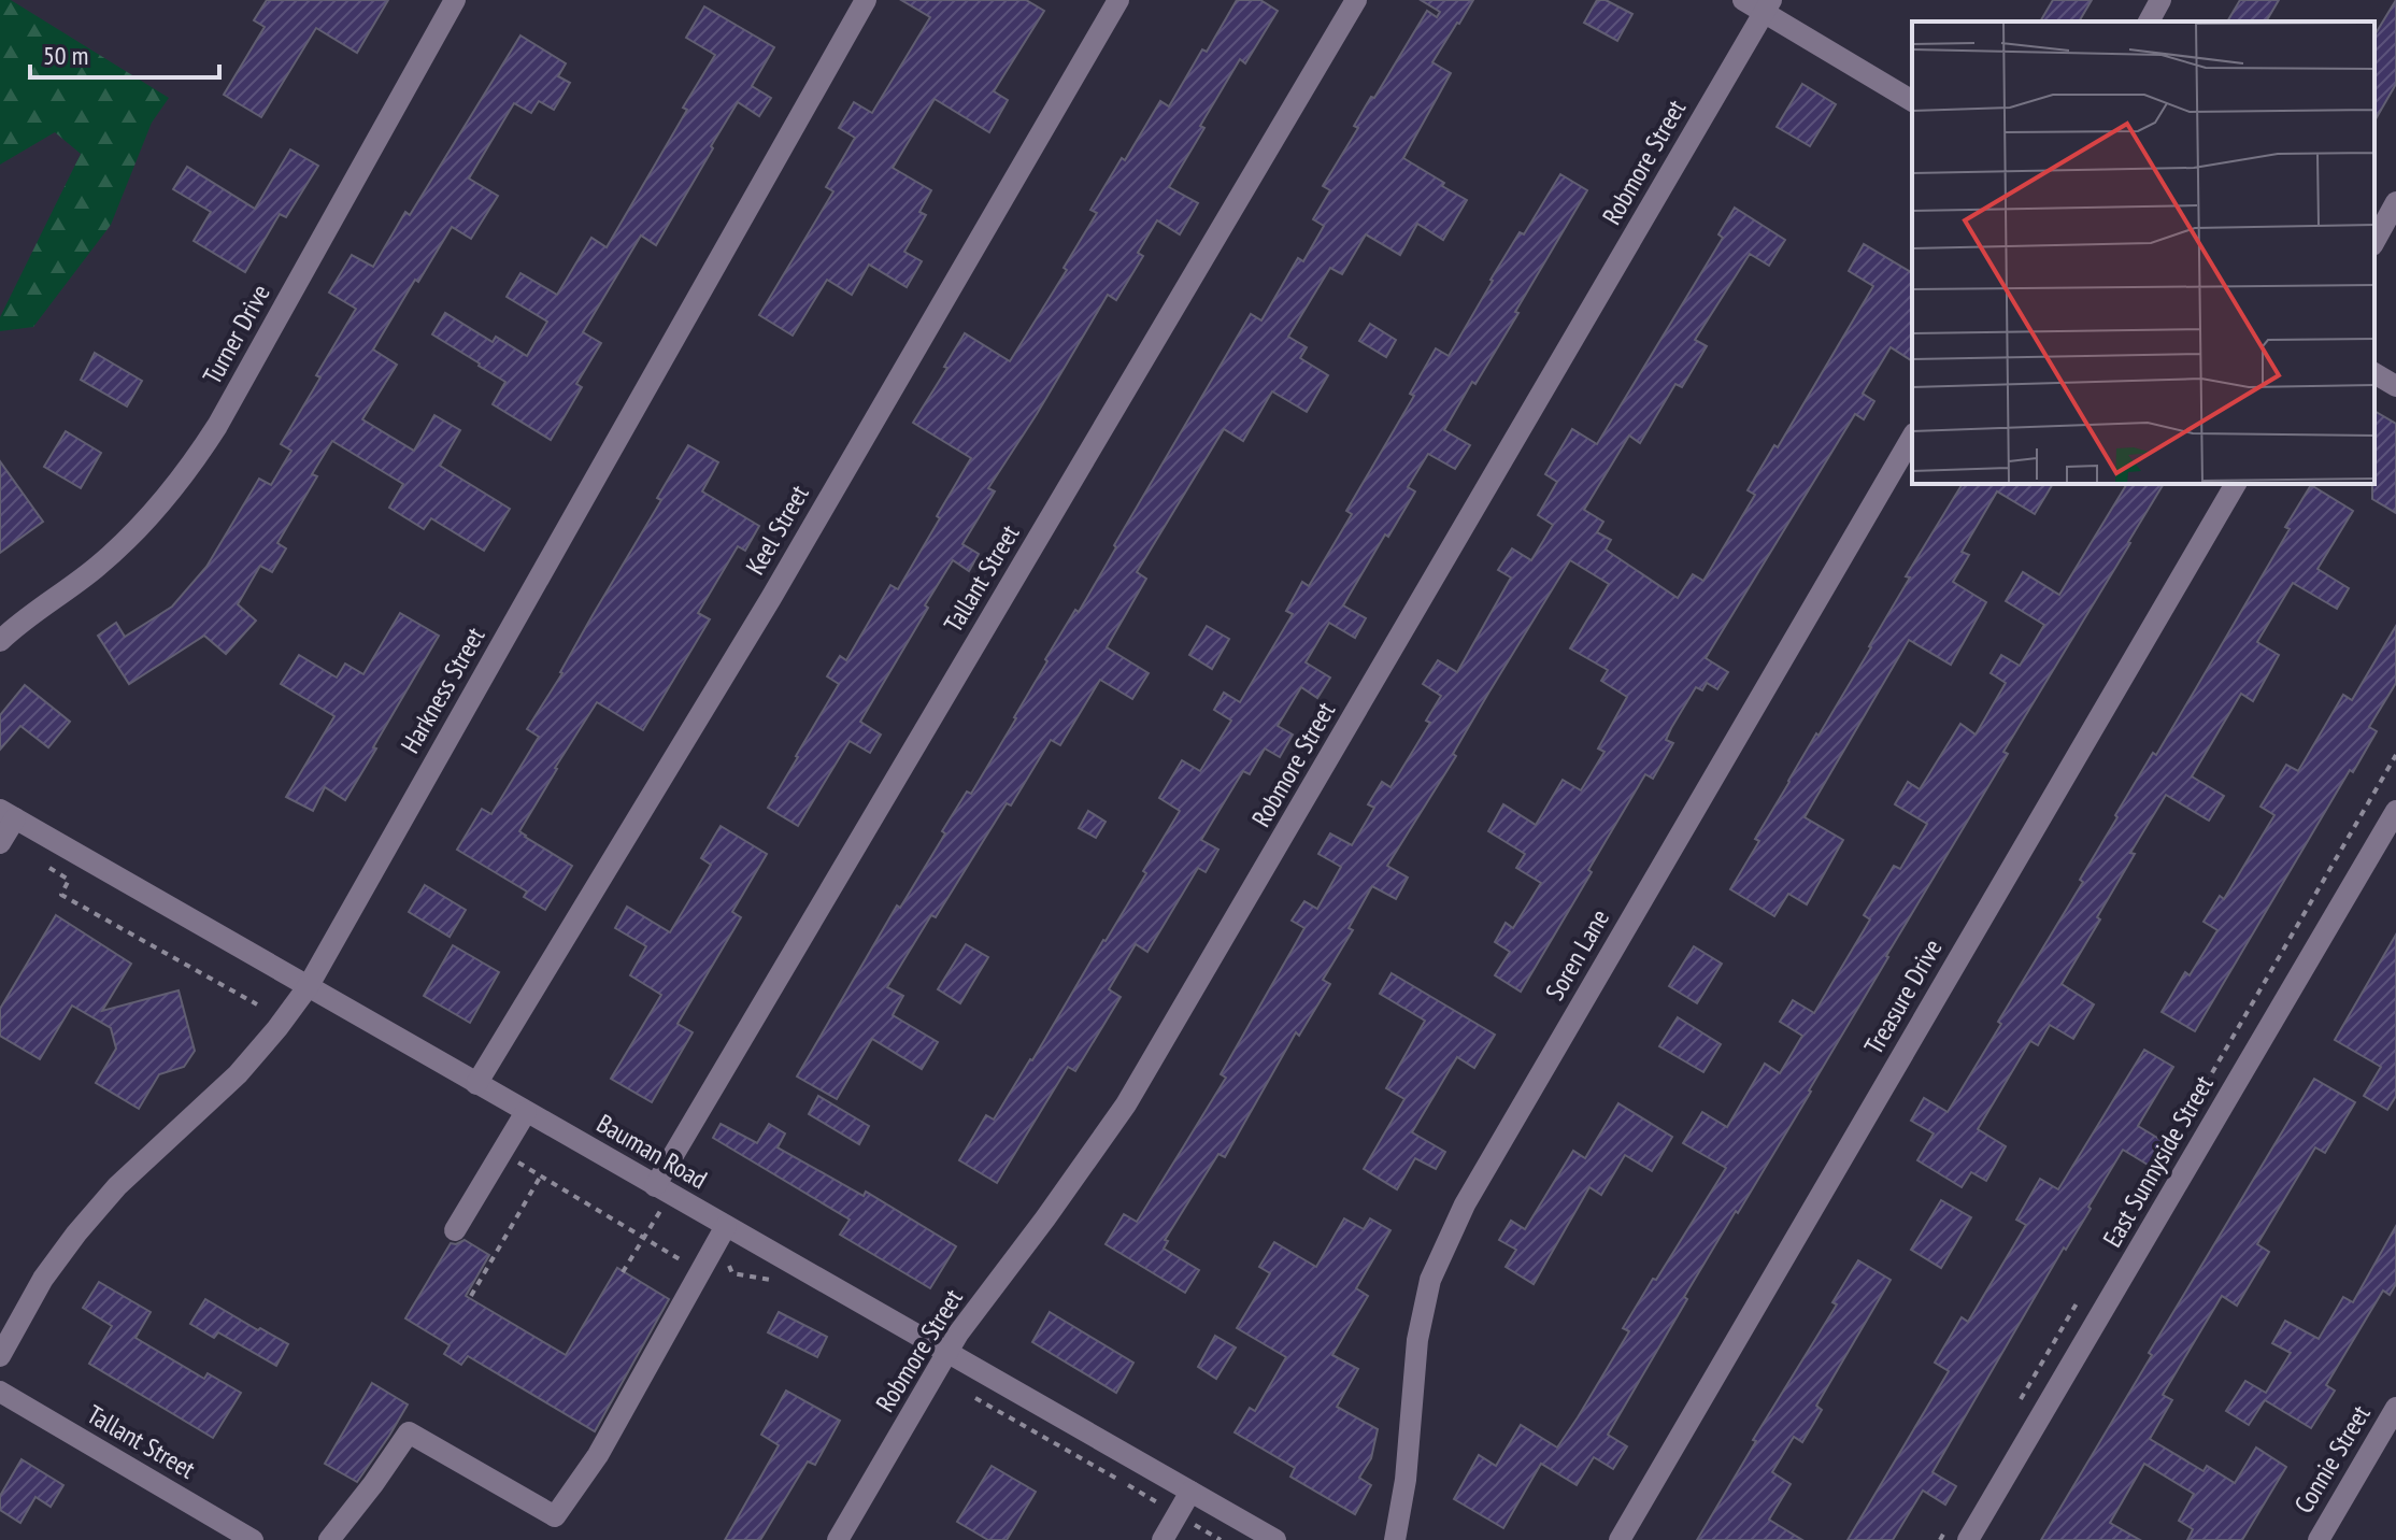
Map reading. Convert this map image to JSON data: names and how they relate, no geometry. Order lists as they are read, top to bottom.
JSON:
{
  "streets": {
    "street": [
      "Robmore Street",
      "Turner Drive",
      "Keel Street",
      "Tallant Street",
      "Harkness Street",
      "Soren Lane",
      "Treasure Drive",
      "Bauman Road",
      "East Sunnyside Street",
      "Connie Street"
    ]
  },
  "crossings": [
    ["Robmore Street", "Bauman Road"],
    ["Keel Street", "Bauman Road"],
    ["Tallant Street", "Bauman Road"],
    ["Harkness Street", "Bauman Road"]
  ],
  "scale_bar": "50 m"
}
